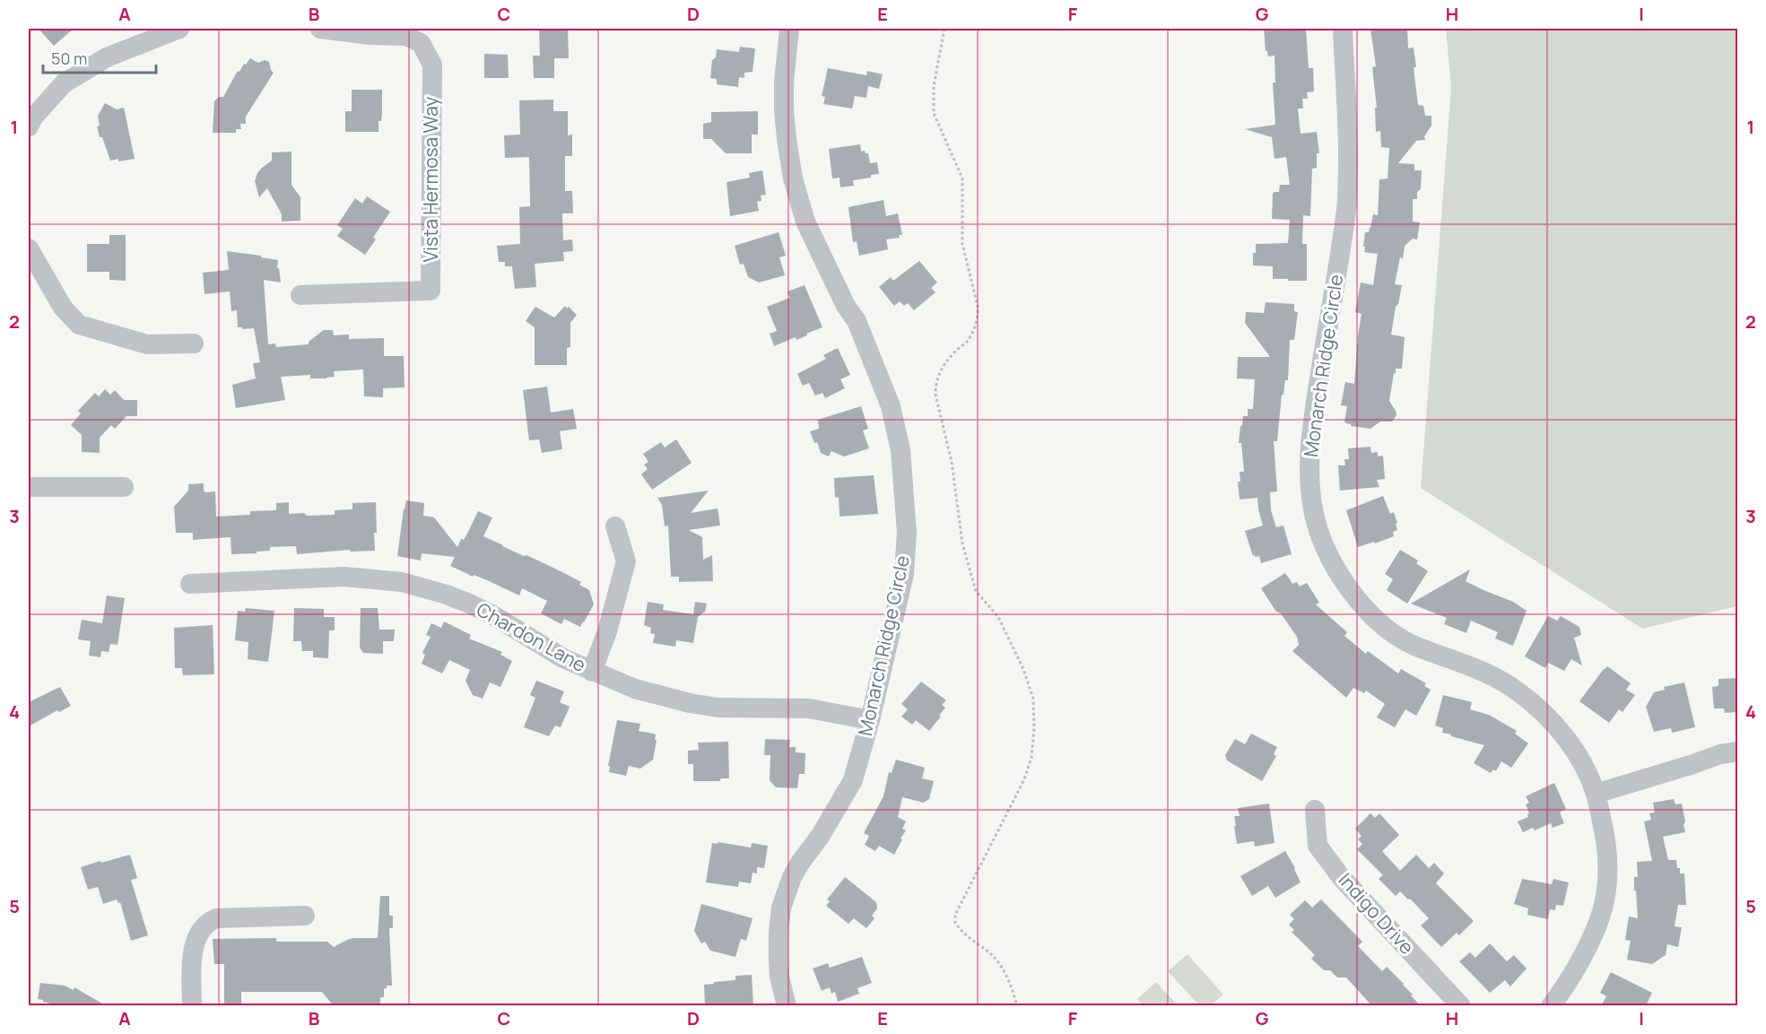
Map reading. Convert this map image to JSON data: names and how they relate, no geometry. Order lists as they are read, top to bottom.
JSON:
{
  "streets": {
    "street": [
      "Vista Hermosa Way",
      "Monarch Ridge Circle",
      "Chardon Lane",
      "Indigo Drive"
    ]
  },
  "crossings": [
    ["Monarch Ridge Circle", "Chardon Lane"]
  ],
  "scale_bar": "50 m",
  "grid": {
    "columns": [
      "A",
      "B",
      "C",
      "D",
      "E",
      "F",
      "G",
      "H",
      "I"
    ],
    "rows": [
      "1",
      "2",
      "3",
      "4",
      "5"
    ]
  }
}
